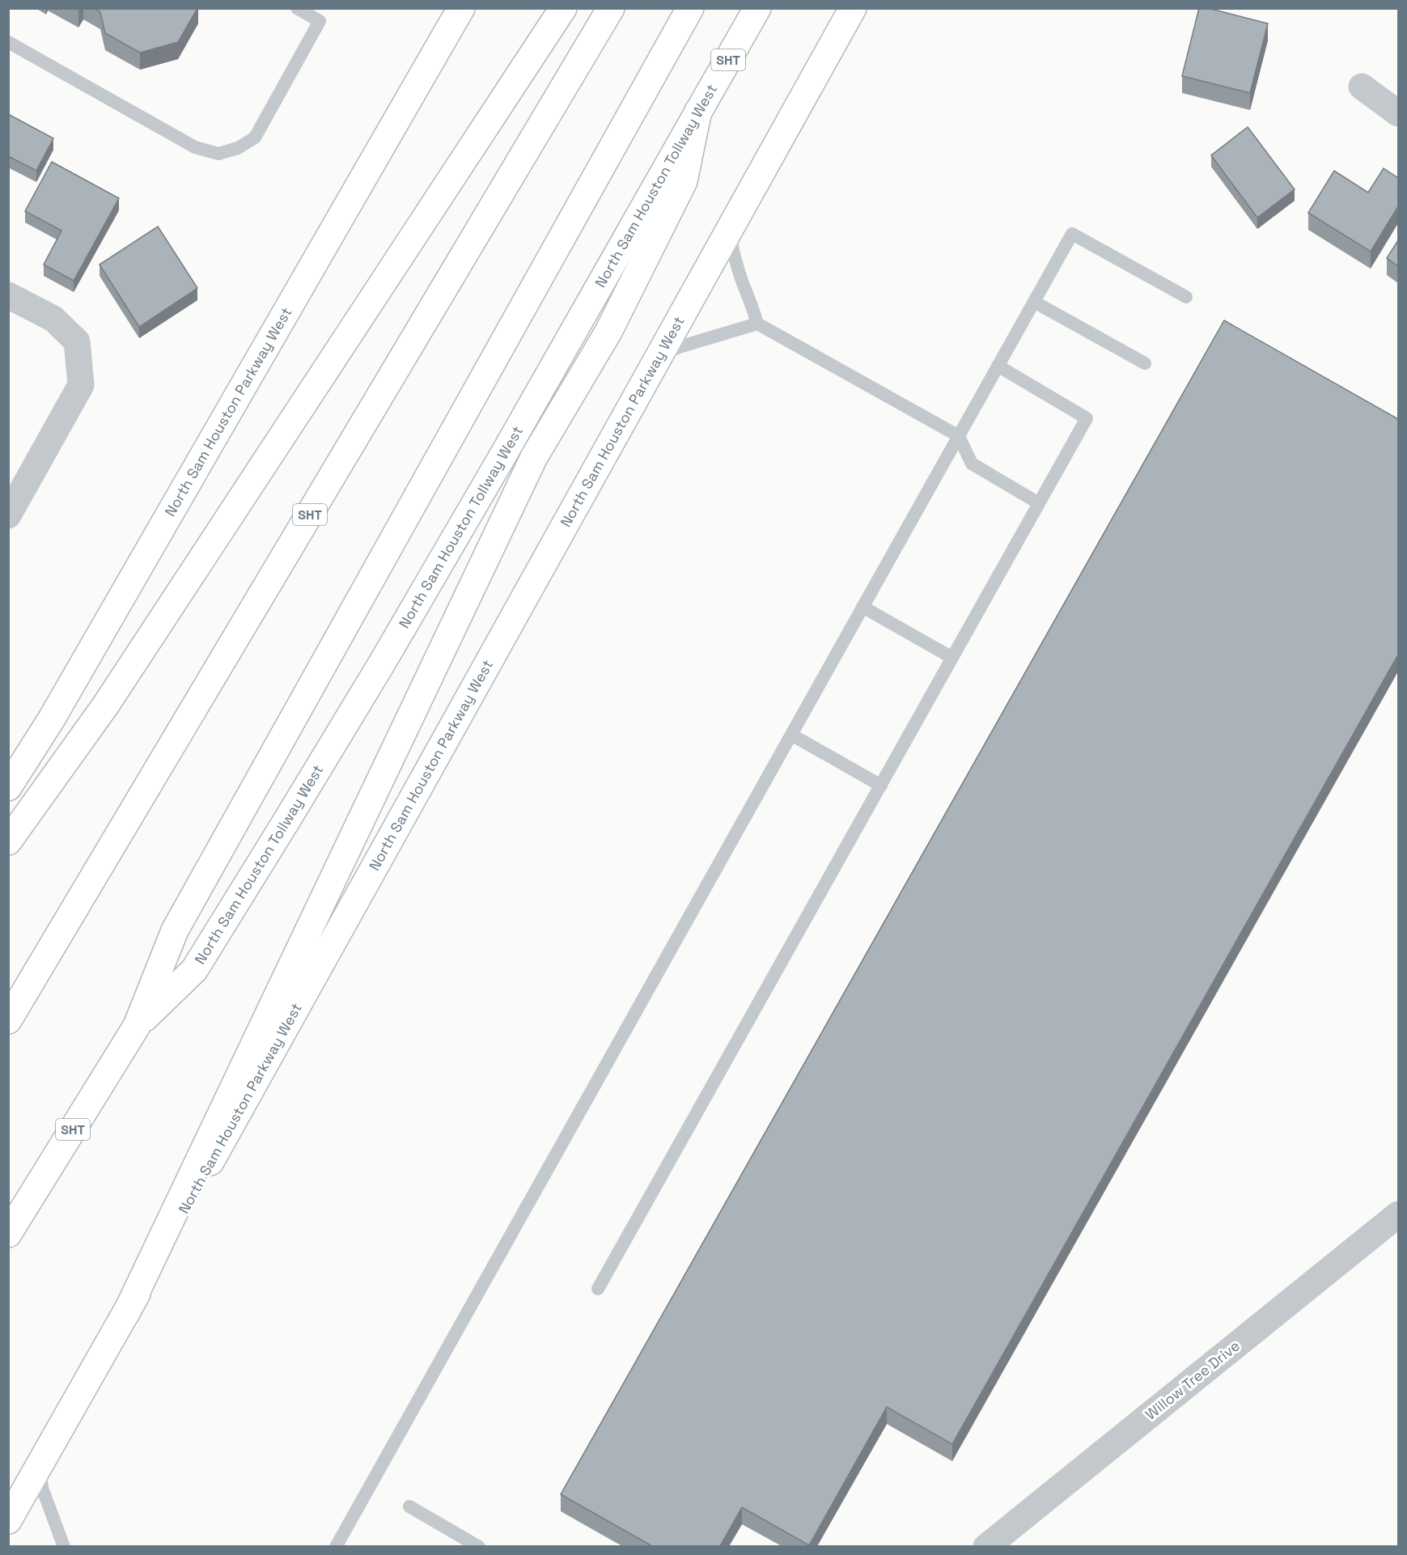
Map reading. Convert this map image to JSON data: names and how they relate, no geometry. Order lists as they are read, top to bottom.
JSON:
{
  "streets": {
    "main road": ["SHT", "North Sam Houston Tollway West", "North Sam Houston Parkway West"],
    "street": ["Willow Tree Drive"]
  }
}
